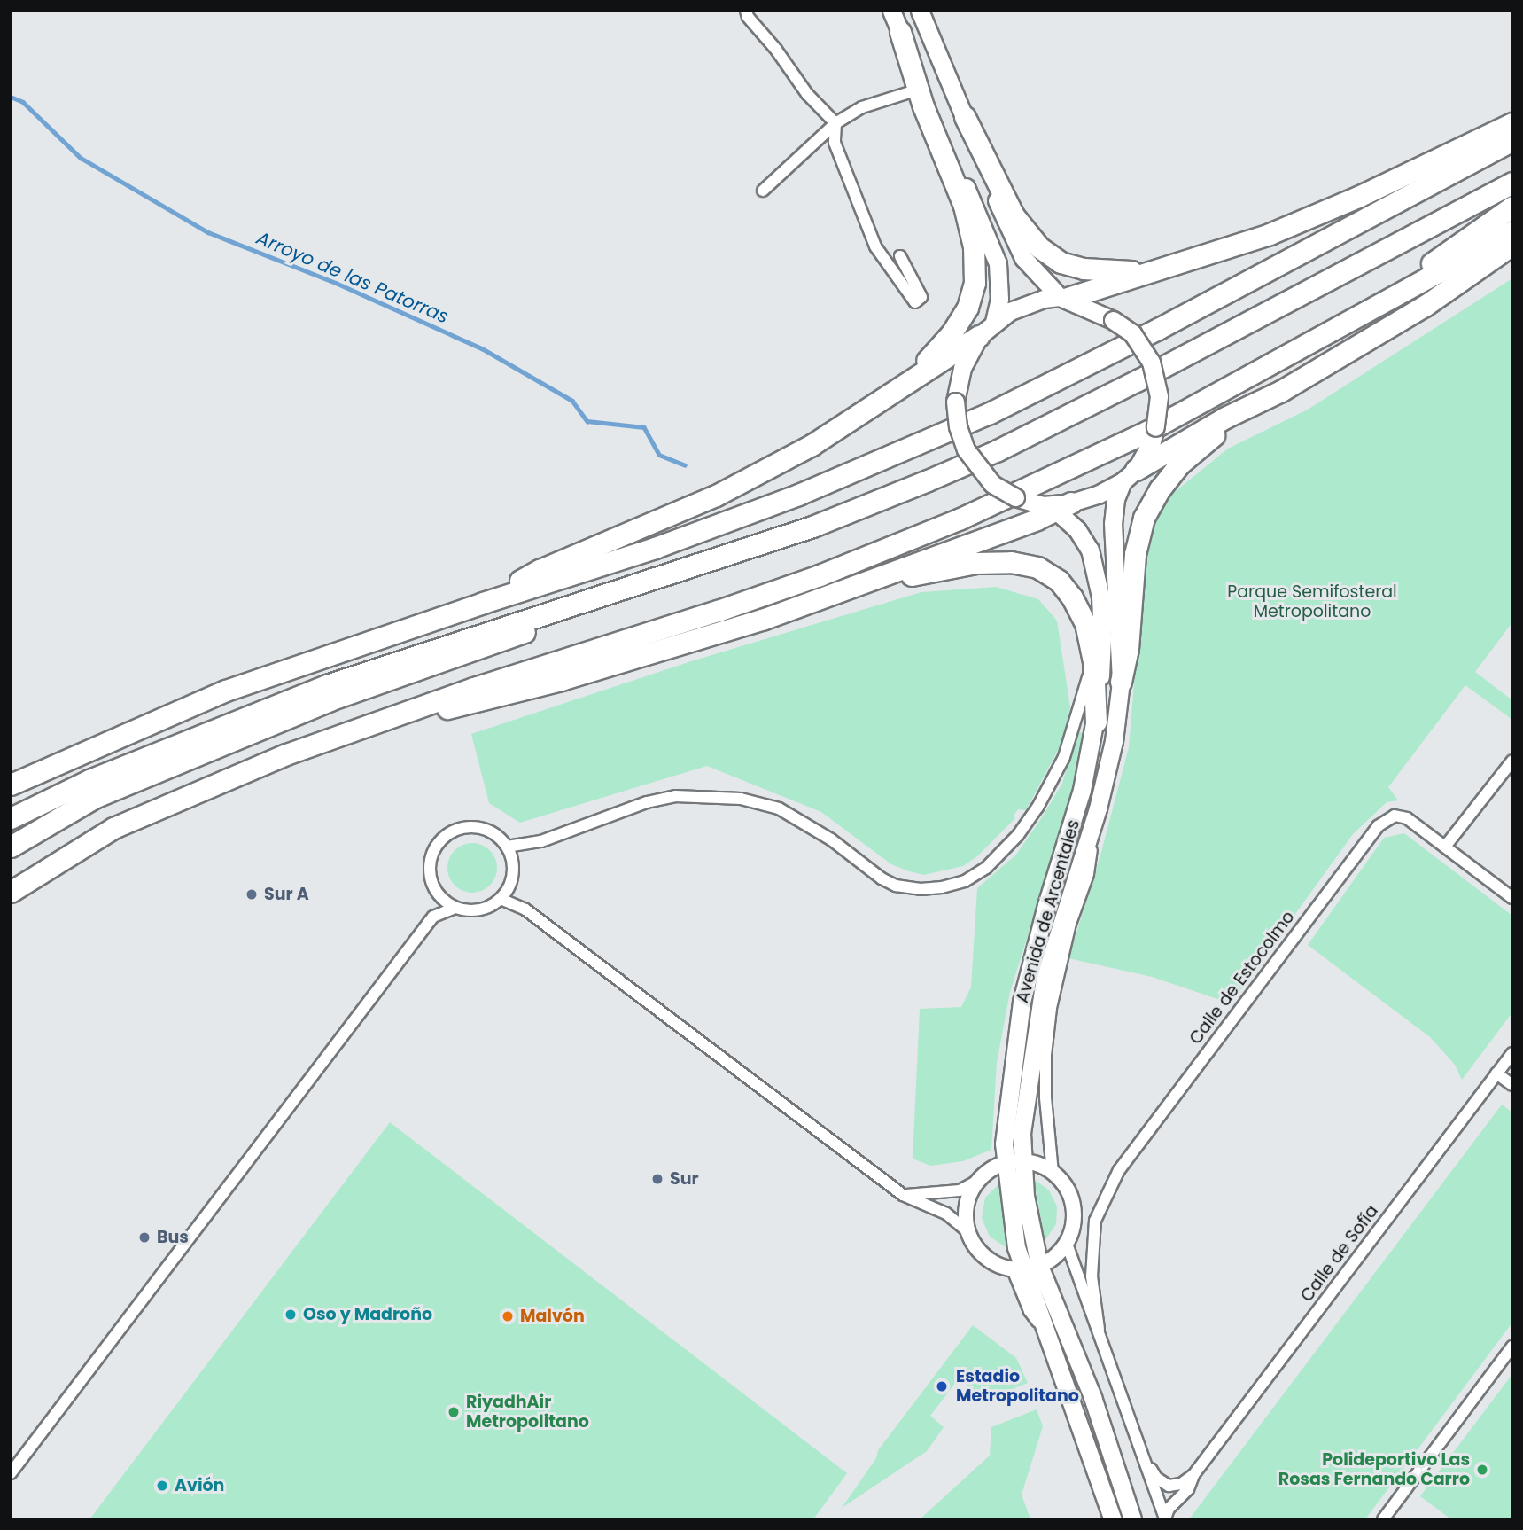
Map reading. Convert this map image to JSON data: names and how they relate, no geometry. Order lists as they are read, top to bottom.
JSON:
{
  "streets": {
    "main road": ["Avenida de Arcentales"],
    "street": ["Calle de Estocolmo", "Calle de Sofía"]
  },
  "crossings": [
    ["Calle de Estocolmo", "Calle de Sofía"]
  ],
  "water": ["Arroyo de las Patorras"],
  "parks": ["Parque Semifosteral Metropolitano"],
  "places": [
    "Sur A",
    "Sur",
    "Bus",
    "Oso y Madroño",
    "Malvón",
    "Estadio Metropolitano",
    "RiyadhAir Metropolitano",
    "Polideportivo Las Rosas Fernando Carro",
    "Avión"
  ]
}
